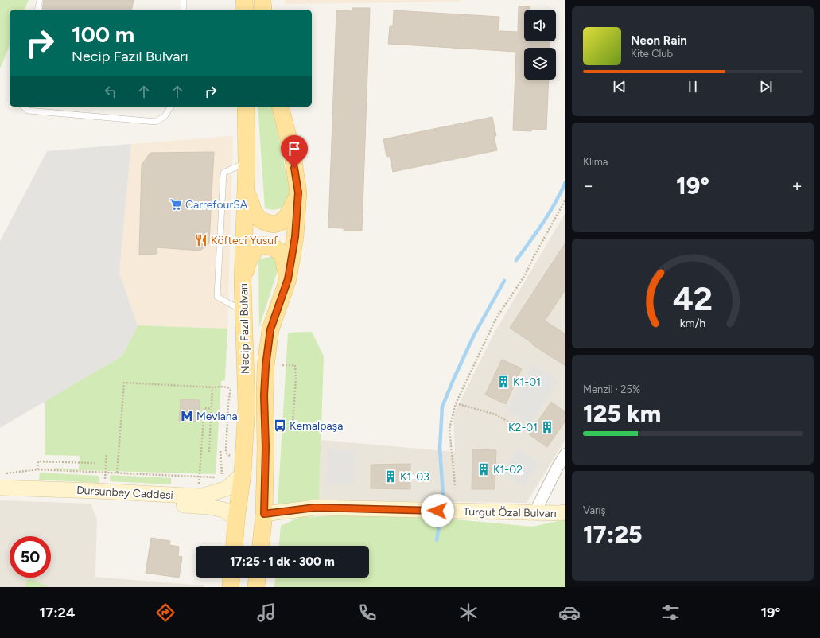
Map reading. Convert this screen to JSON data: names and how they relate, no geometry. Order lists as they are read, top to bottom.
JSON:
{
  "streets": {
    "main road": ["Necip Fazıl Bulvarı", "Dursunbey Caddesi", "Turgut Özal Bulvarı"]
  },
  "crossings": [
    ["Necip Fazıl Bulvarı", "Dursunbey Caddesi"],
    ["Necip Fazıl Bulvarı", "Turgut Özal Bulvarı"]
  ],
  "places": {
    "supermarket": ["CarrefourSA"],
    "restaurant": ["Köfteci Yusuf"],
    "building": [
      "K1-01",
      "K2-01",
      "K1-02",
      "K1-03"
    ],
    "metro station": ["Mevlana"],
    "bus stop": ["Kemalpaşa"]
  },
  "page": {
    "turn": ["100 m", "Necip Fazıl Bulvarı"],
    "song": ["Neon Rain", "Kite Club"],
    "tile": [
      "Klima",
      ["Menzil · 25%", "125 km"],
      ["Varış", "17:25"]
    ],
    "heat": ["−", "19°", "+"],
    "limit": "50",
    "trip": "17:25 · 1 dk · 300 m",
    "tabs": ["17:24", "19°"],
    "gauge": ["42", "km/h"]
  }
}
